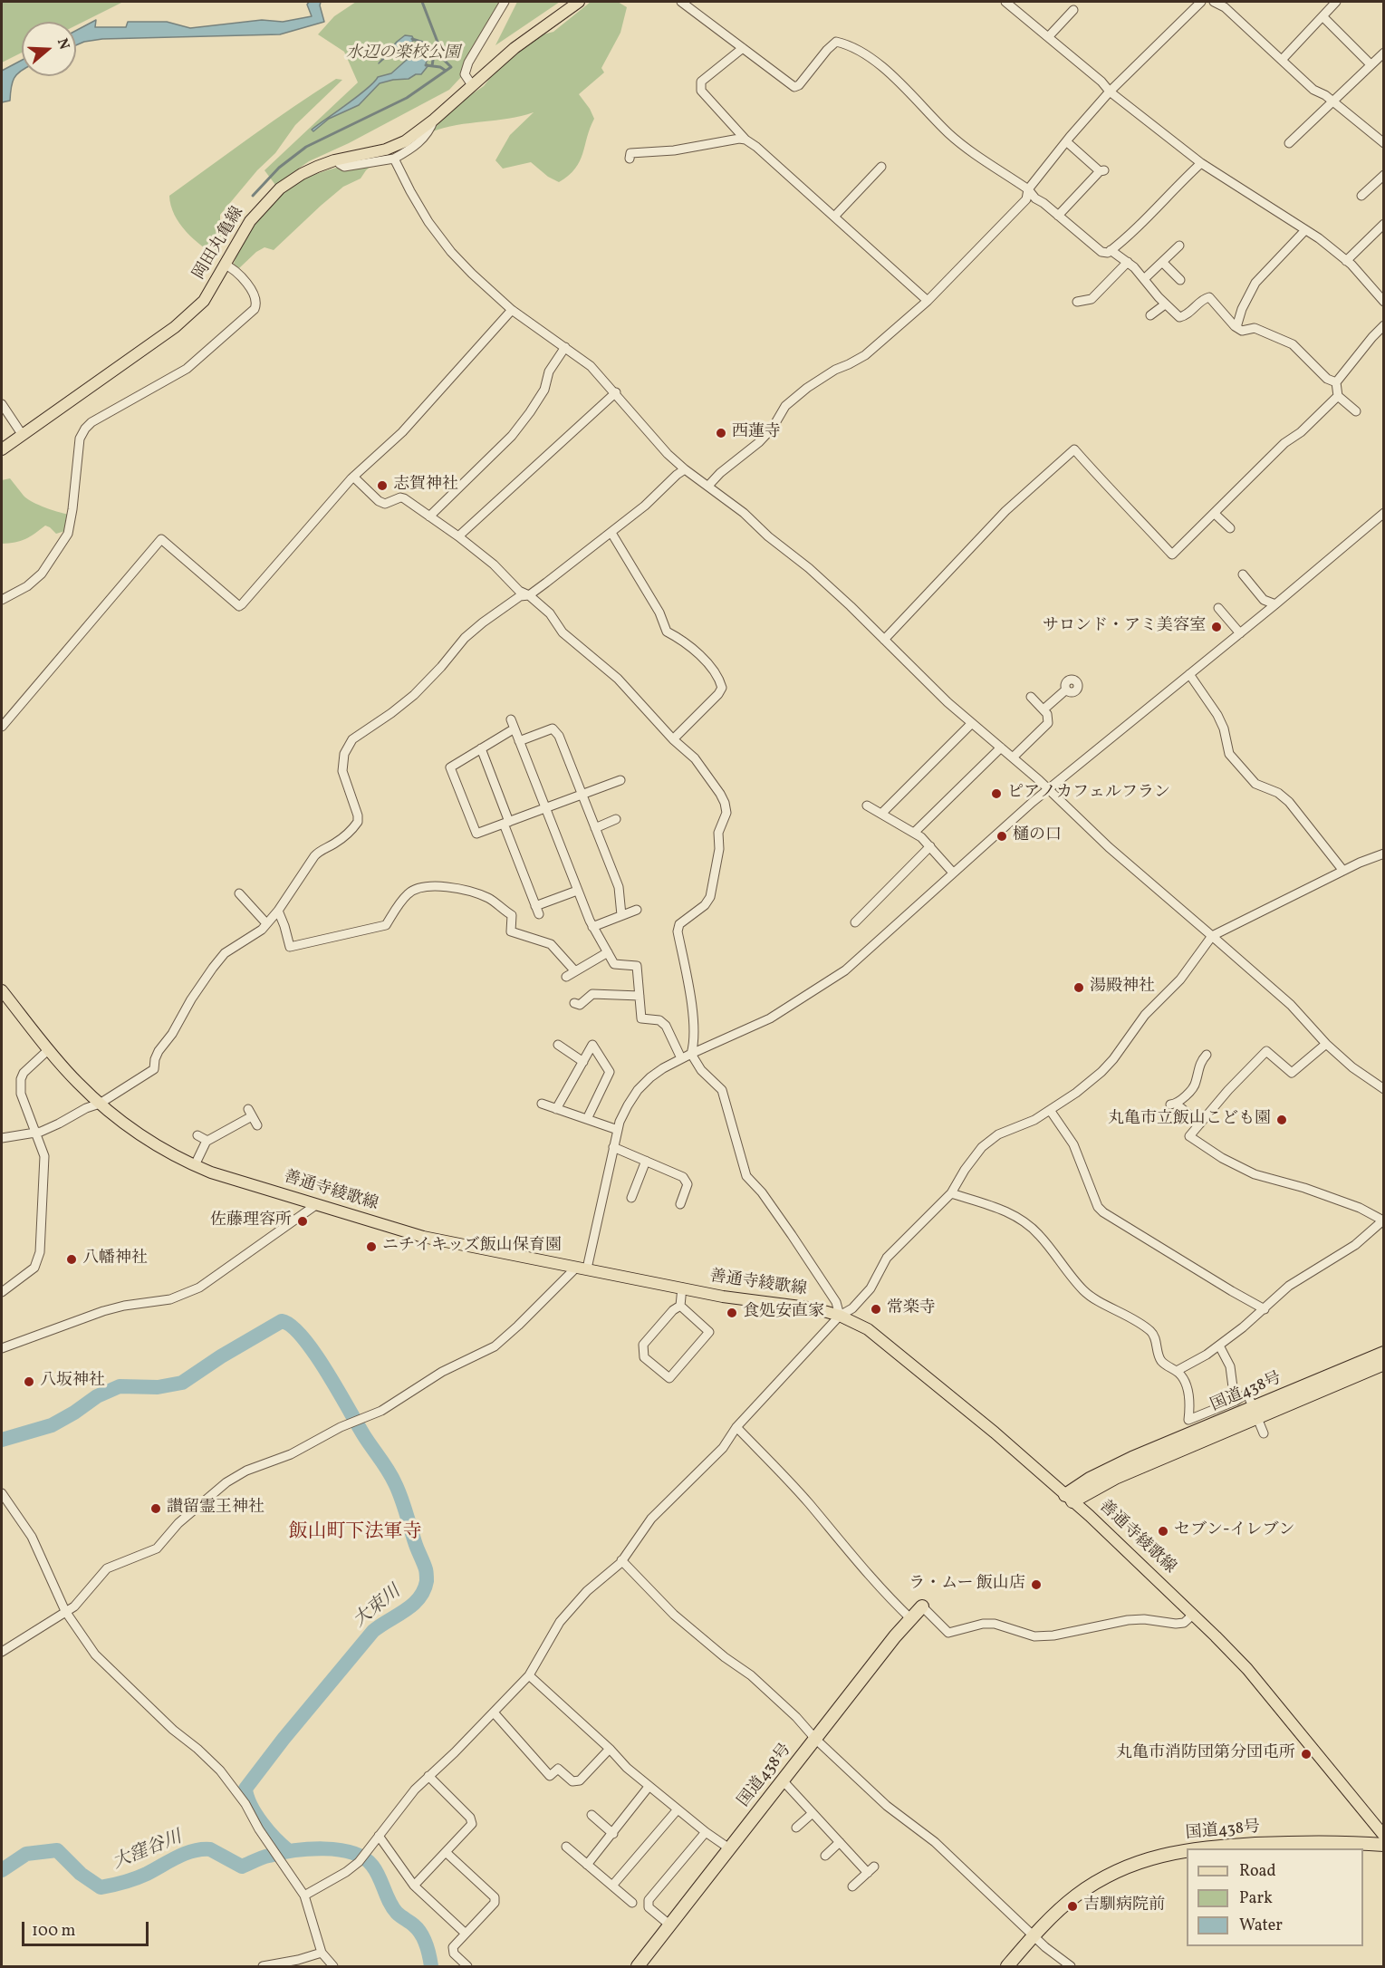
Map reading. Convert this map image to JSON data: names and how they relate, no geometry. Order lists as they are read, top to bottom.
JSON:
{
  "streets": {
    "highway": ["国道438号"],
    "main road": ["岡田丸亀線", "善通寺綾歌線"]
  },
  "crossings": [
    ["善通寺綾歌線", "国道438号"]
  ],
  "districts": ["飯山町下法軍寺"],
  "water": ["大束川", "大窪谷川"],
  "parks": ["水辺の楽校公園"],
  "places": [
    "西蓮寺",
    "志賀神社",
    "サロンド・アミ美容室",
    "ピアノカフェルフラン",
    "樋の口",
    "湯殿神社",
    "丸亀市立飯山こども園",
    "佐藤理容所",
    "ニチイキッズ飯山保育園",
    "八幡神社",
    "常楽寺",
    "食処安直家",
    "八坂神社",
    "讃留霊王神社",
    "セブン-イレブン",
    "ラ・ムー 飯山店",
    "丸亀市消防団第分団屯所",
    "吉馴病院前"
  ],
  "legend": ["Road", "Park", "Water"],
  "scale_bar": "100 m",
  "north": "right"
}
